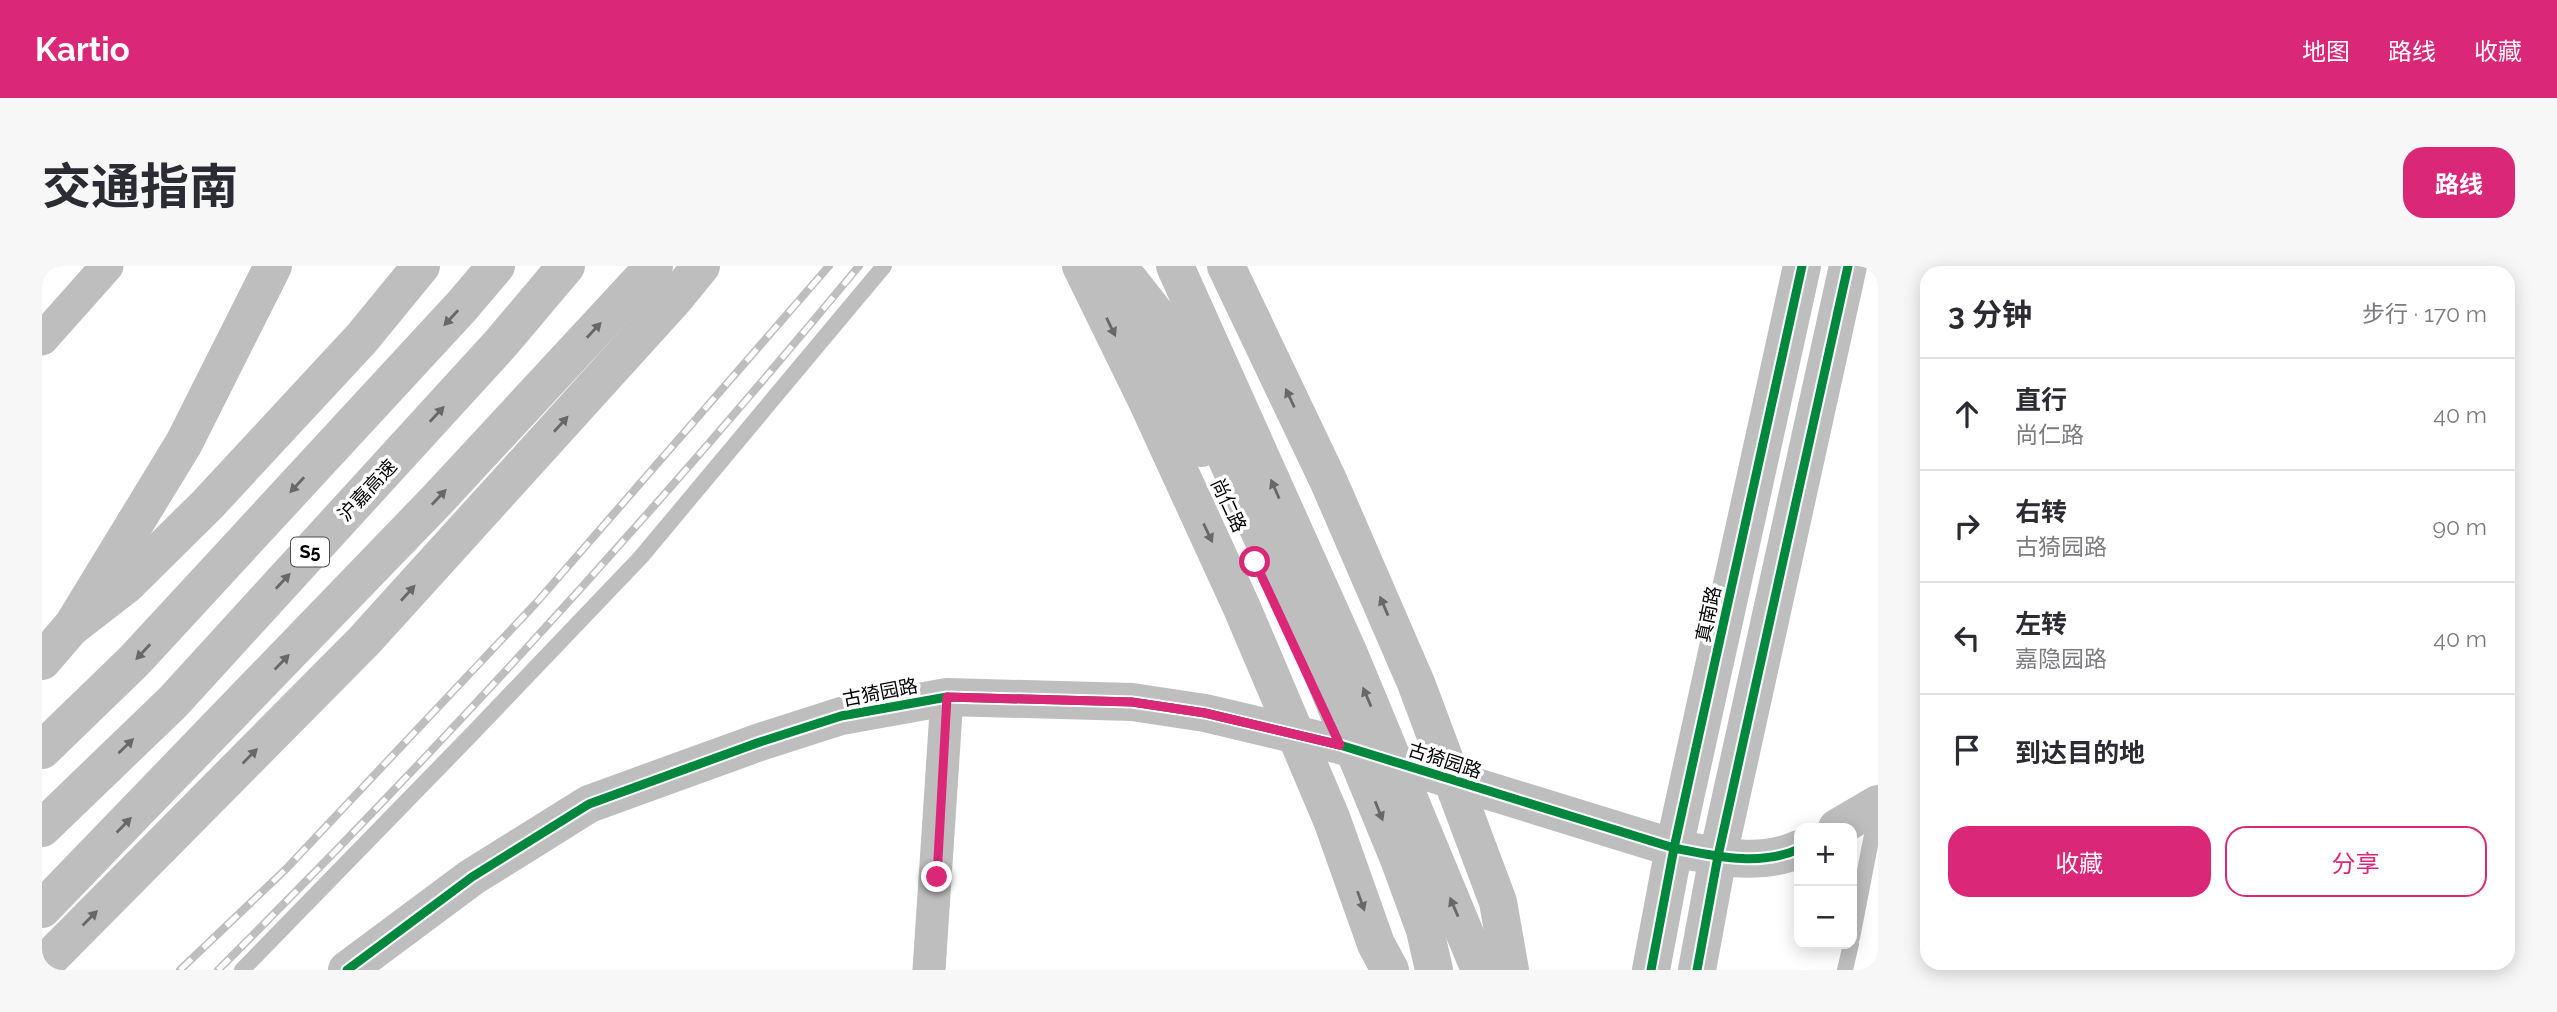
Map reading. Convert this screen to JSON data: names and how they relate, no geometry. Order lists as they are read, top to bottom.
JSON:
{
  "streets": {
    "main road": [
      "沪嘉高速",
      "尚仁路",
      "S5",
      "真南路",
      "古猗园路"
    ]
  },
  "crossings": [
    ["尚仁路", "古猗园路"],
    ["真南路", "古猗园路"]
  ],
  "page": {
    "header": "Kartio",
    "nav": ["地图", "路线", "收藏"],
    "title": "交通指南",
    "buttons": [
      "路线",
      ["收藏", "分享"]
    ],
    "heading": ["3 分钟", "步行 · 170 m"],
    "list": [
      ["直行", "尚仁路", "40 m"],
      ["右转", "古猗园路", "90 m"],
      ["左转", "嘉隐园路", "40 m"],
      "到达目的地"
    ],
    "map_buttons": ["+", "−"]
  }
}
